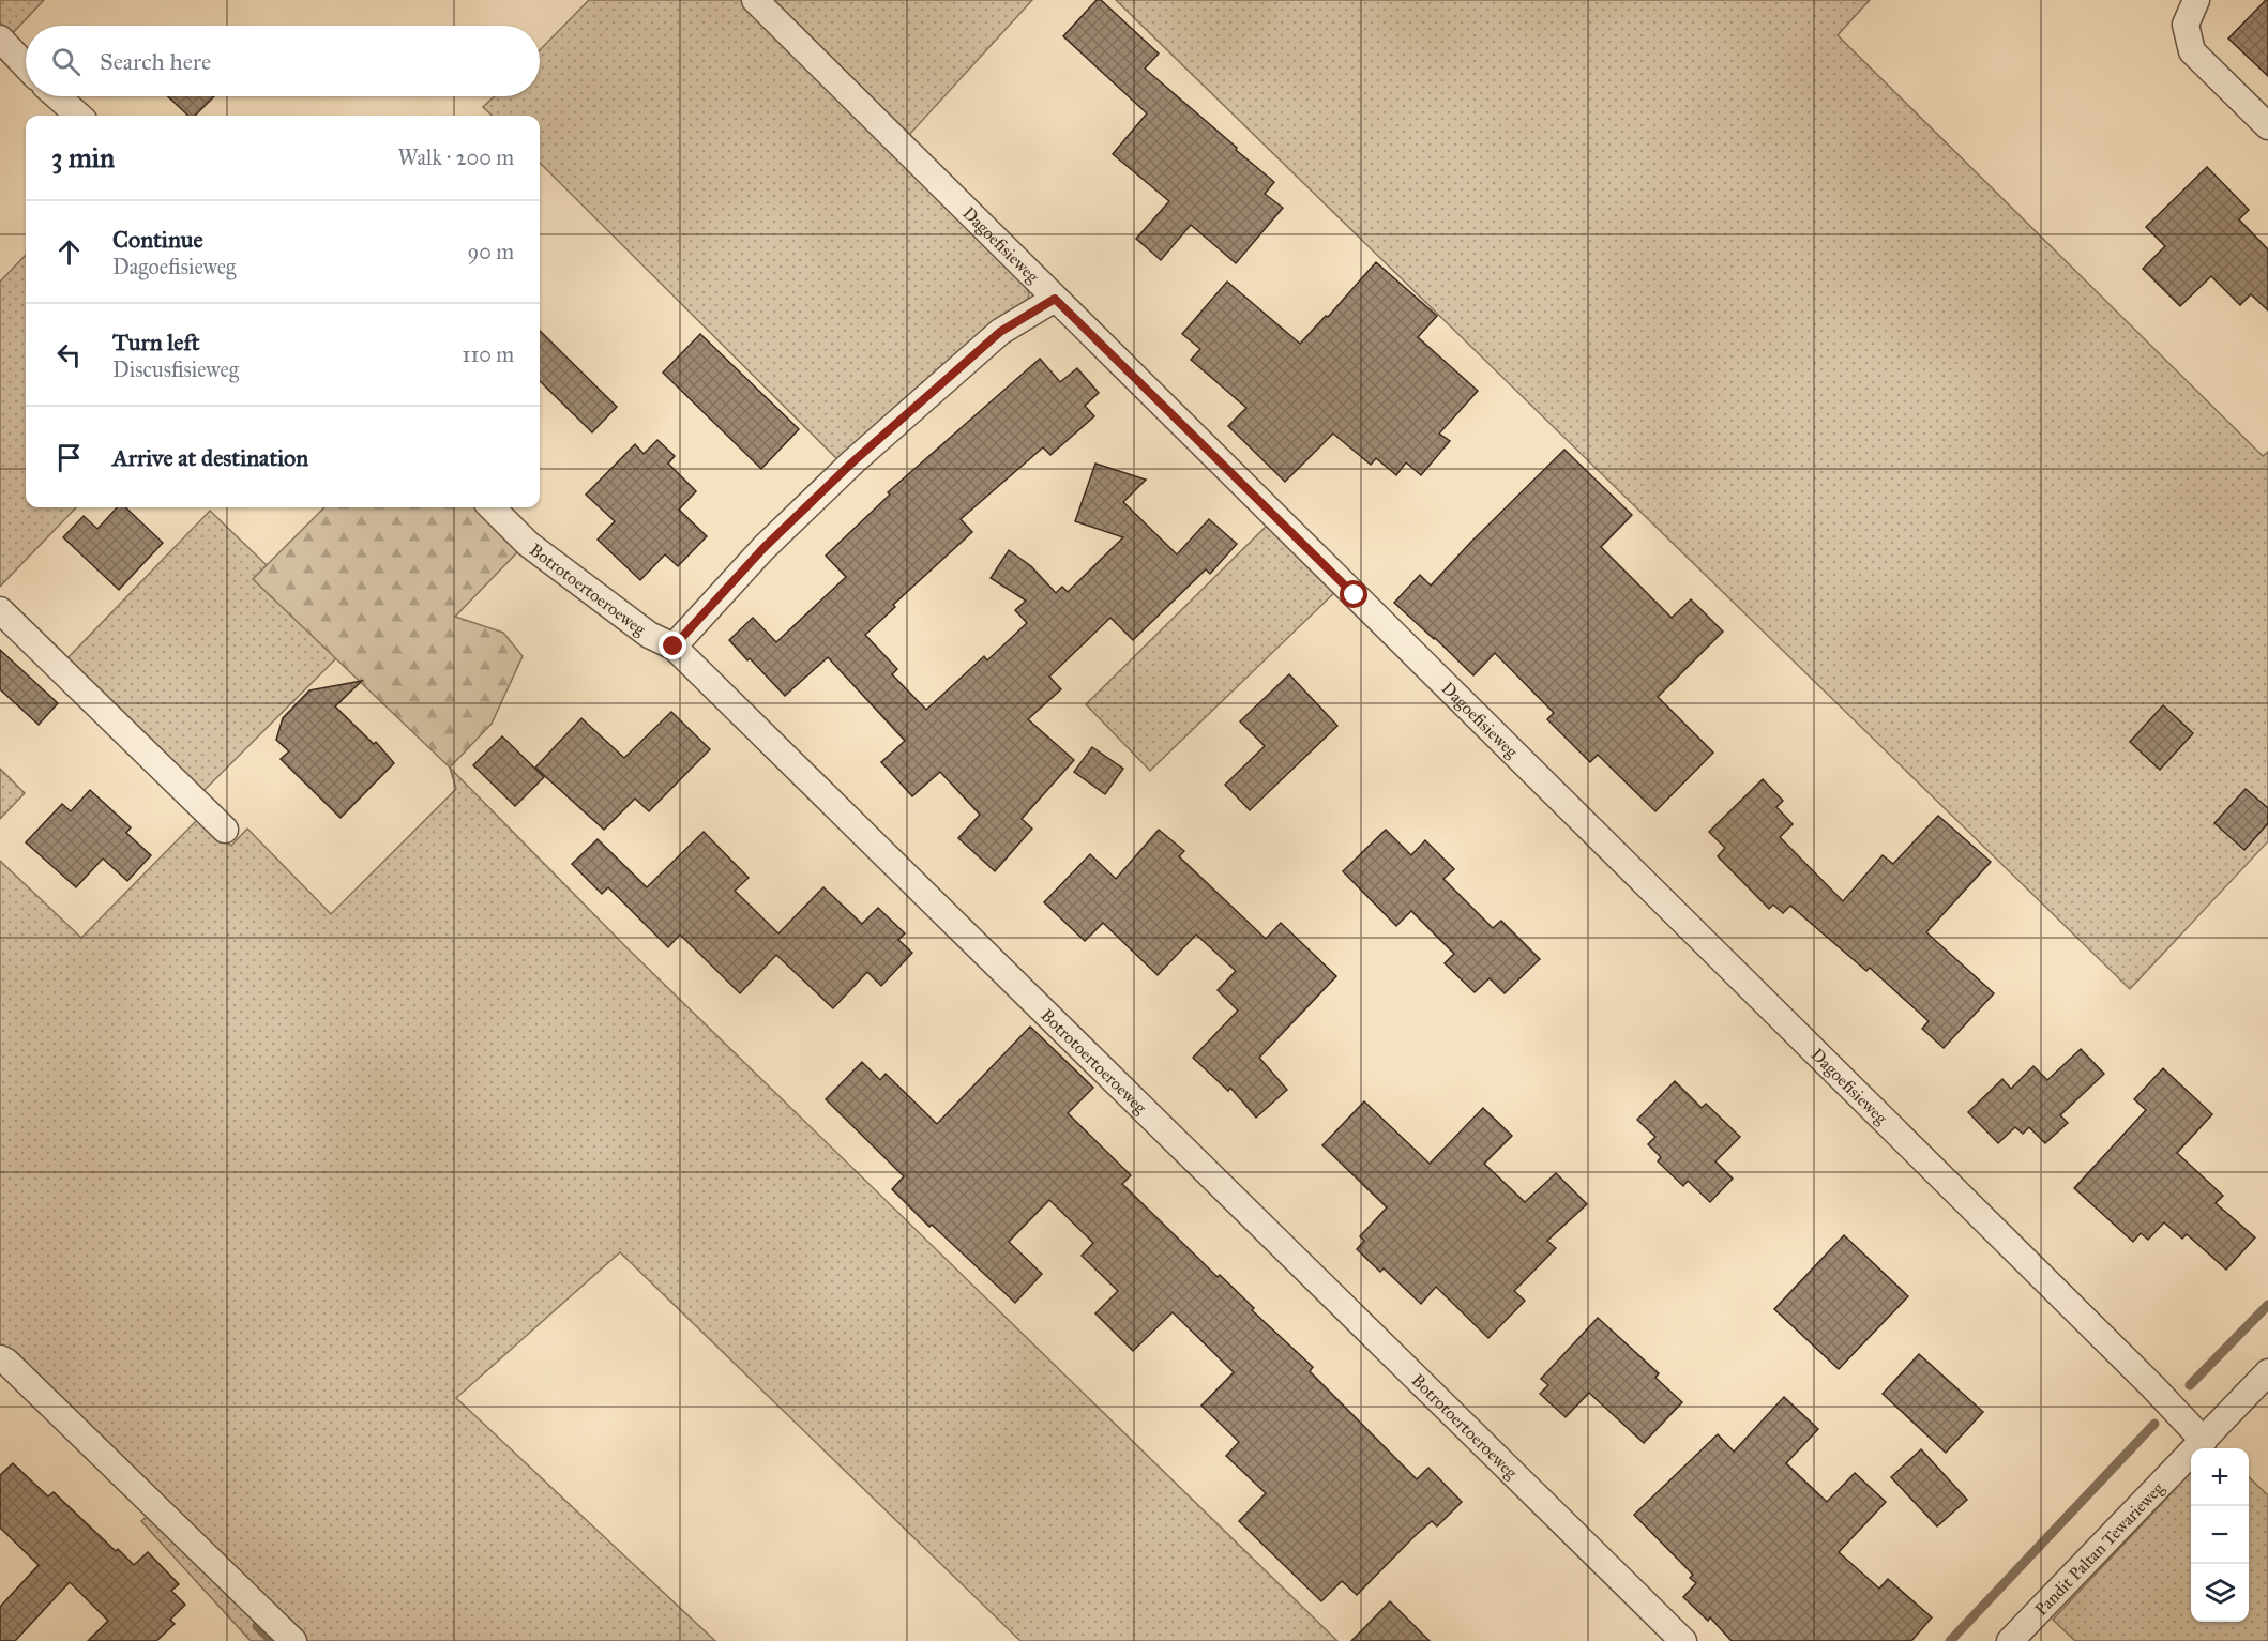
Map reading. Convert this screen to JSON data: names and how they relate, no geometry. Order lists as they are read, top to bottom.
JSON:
{
  "streets": {
    "street": ["Dagoefisieweg", "Botrotoertoeroeweg", "Pandit Paltan Tewarieweg"]
  },
  "crossings": [
    ["Dagoefisieweg", "Pandit Paltan Tewarieweg"]
  ],
  "page": {
    "search": "Search here",
    "heading": ["3 min", "Walk · 200 m"],
    "list": [
      ["Continue", "Dagoefisieweg", "90 m"],
      ["Turn left", "Discusfisieweg", "110 m"],
      "Arrive at destination"
    ],
    "map_buttons": ["+", "−"]
  }
}
